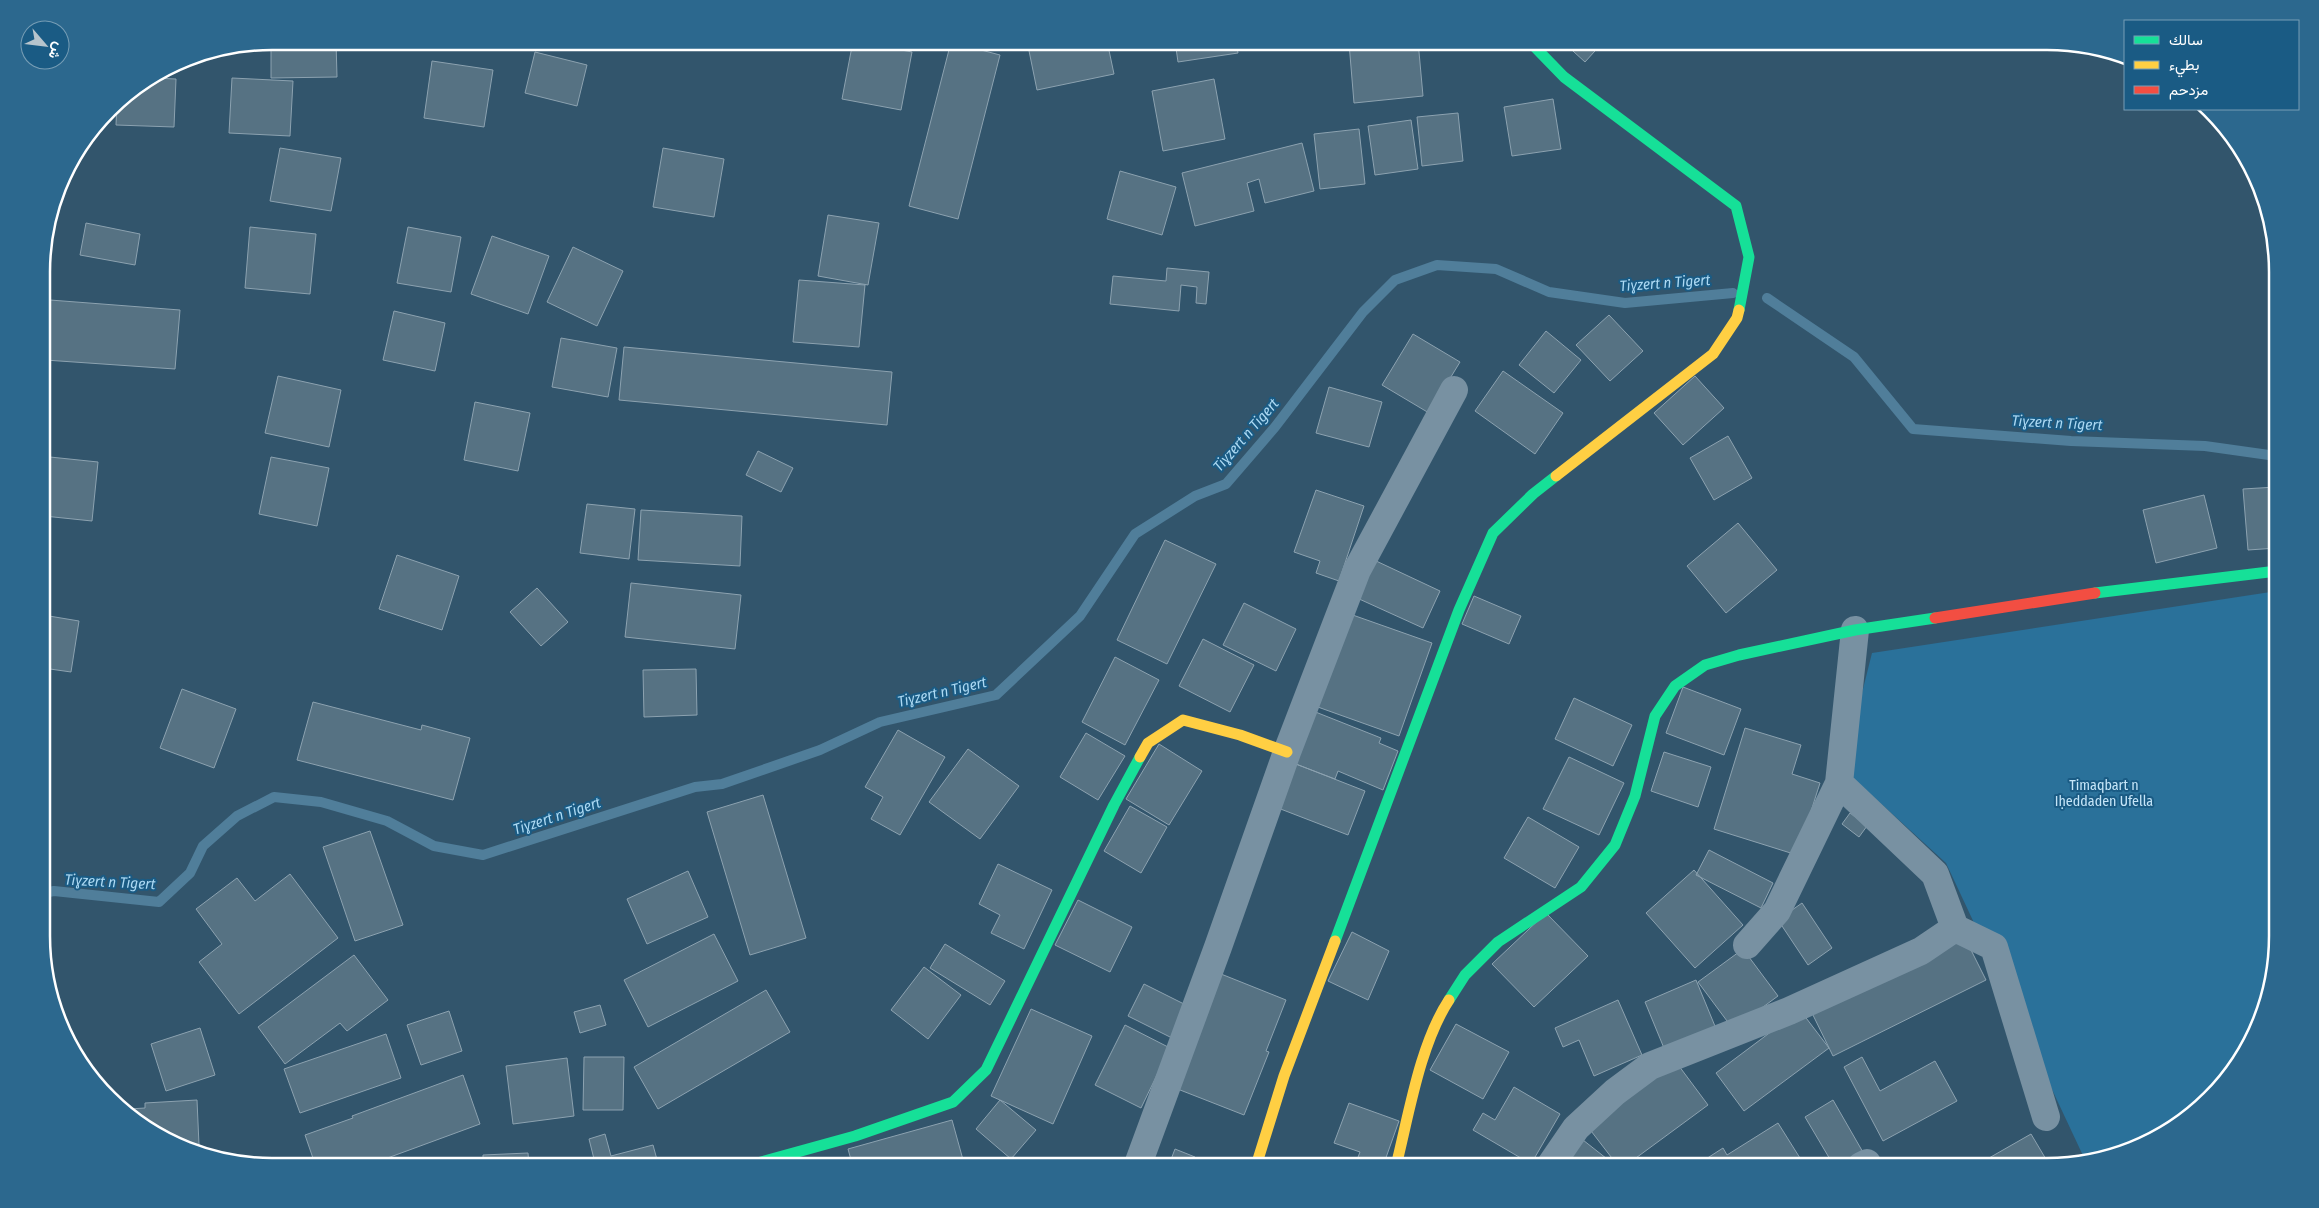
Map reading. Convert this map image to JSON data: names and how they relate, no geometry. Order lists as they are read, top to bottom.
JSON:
{
  "water": ["Tiɣzert n Tigert"],
  "parks": ["Timaqbart n Iḥeddaden Ufella"],
  "legend": ["سالك", "بطيء", "مزدحم"],
  "north": "bottom right"
}
